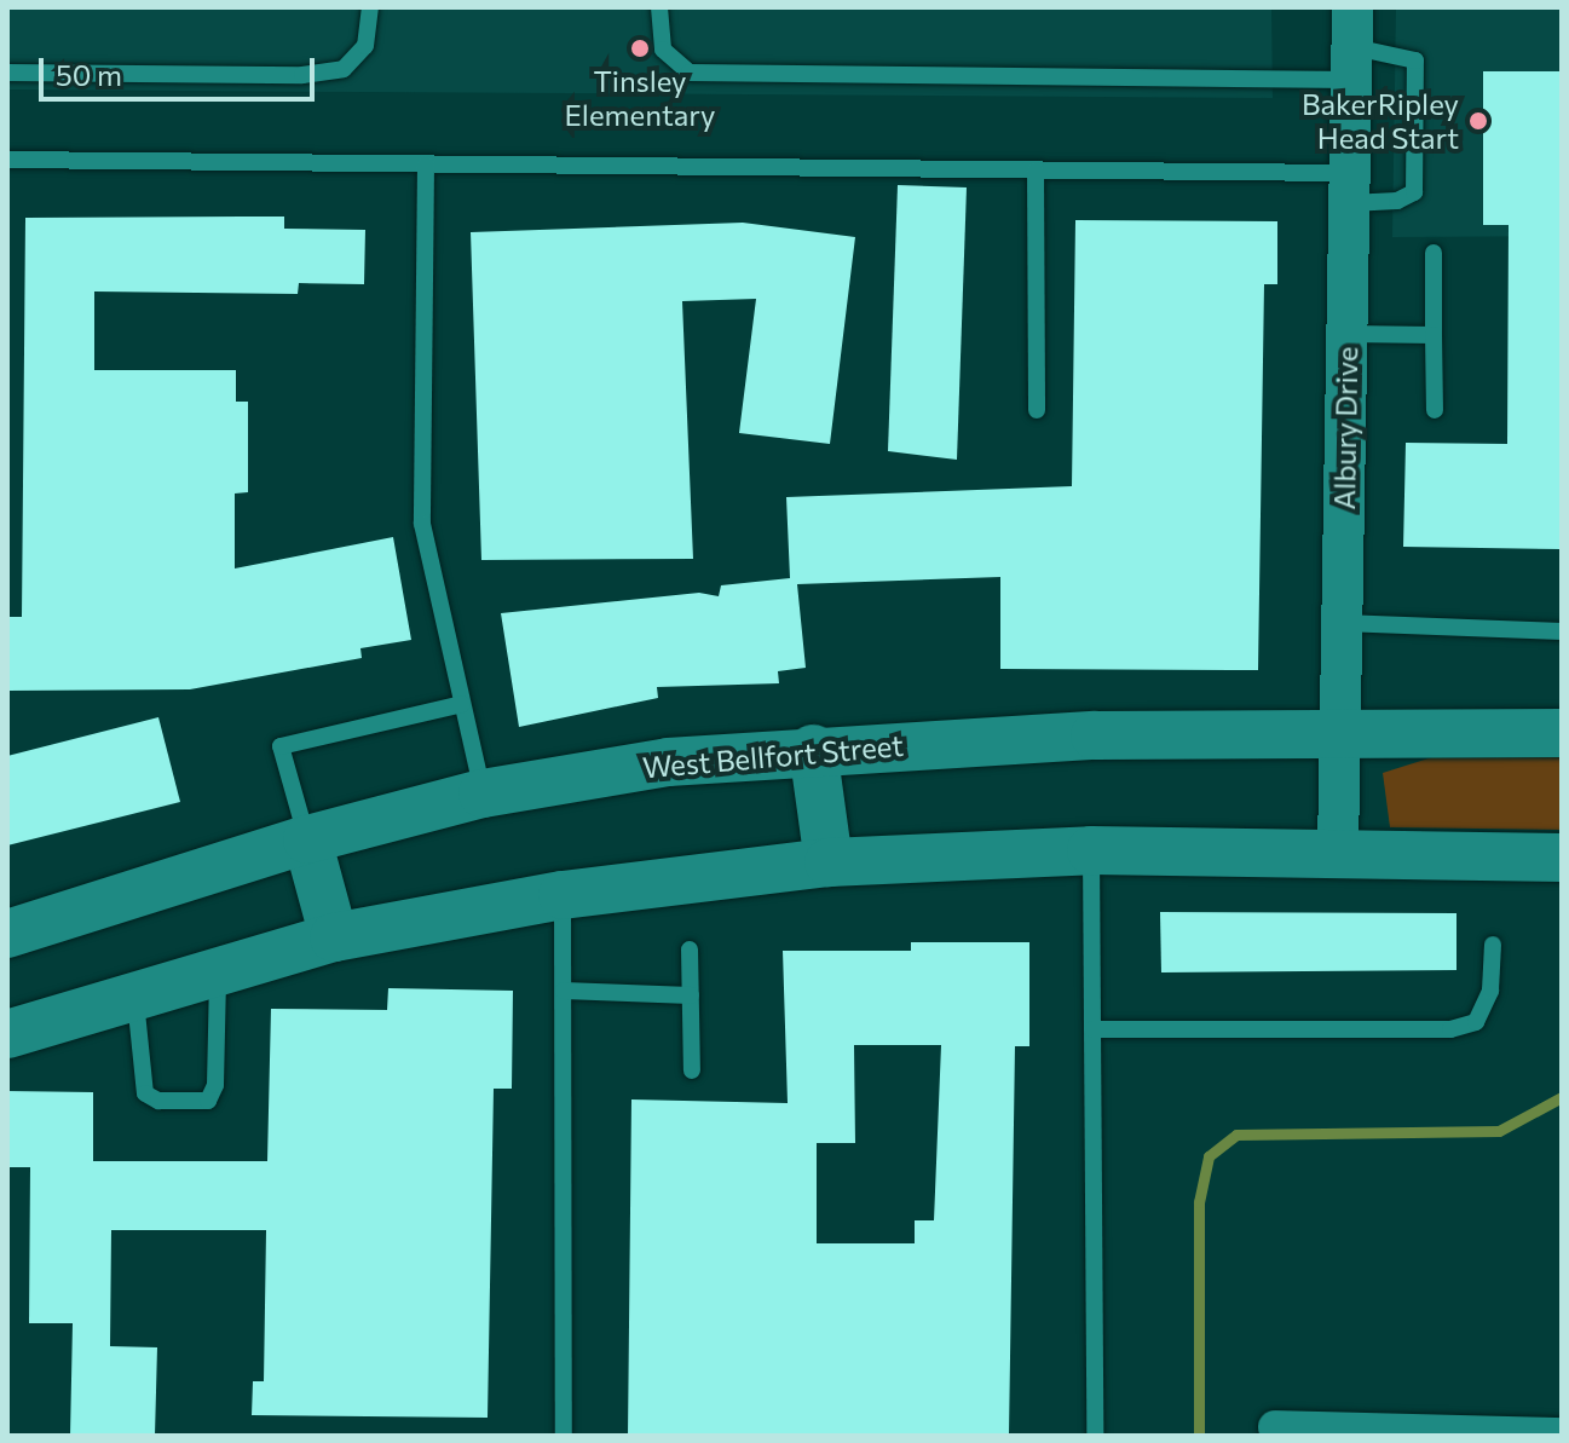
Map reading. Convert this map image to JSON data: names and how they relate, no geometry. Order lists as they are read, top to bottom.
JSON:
{
  "streets": {
    "main road": ["West Bellfort Street"],
    "street": ["Albury Drive"]
  },
  "crossings": [
    ["Albury Drive", "West Bellfort Street"]
  ],
  "places": ["Tinsley Elementary", "BakerRipley Head Start"],
  "scale_bar": "50 m"
}
